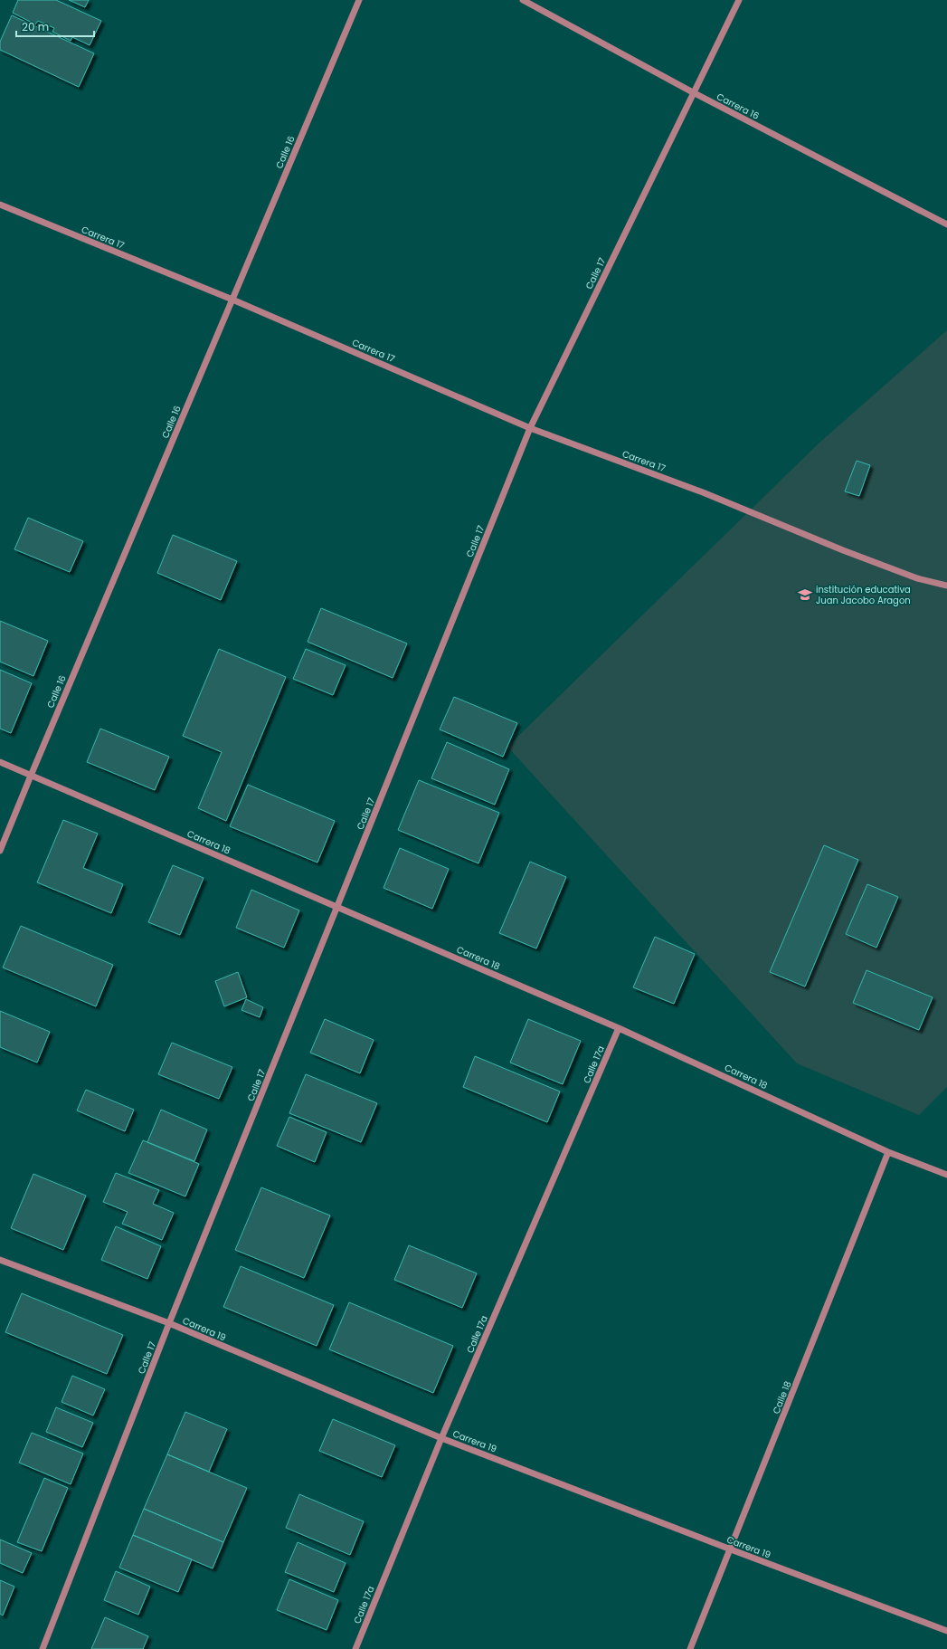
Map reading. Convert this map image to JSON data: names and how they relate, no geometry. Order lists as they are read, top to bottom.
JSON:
{
  "streets": {
    "street": [
      "Carrera 16",
      "Calle 16",
      "Carrera 17",
      "Calle 17",
      "Carrera 18",
      "Calle 17a",
      "Carrera 19",
      "Calle 18"
    ]
  },
  "crossings": [
    ["Carrera 16", "Calle 17"],
    ["Calle 16", "Carrera 17"],
    ["Calle 16", "Carrera 18"],
    ["Carrera 17", "Calle 17"],
    ["Calle 17", "Carrera 18"],
    ["Calle 17", "Carrera 19"],
    ["Carrera 18", "Calle 17a"],
    ["Carrera 18", "Calle 18"],
    ["Calle 17a", "Carrera 19"],
    ["Carrera 19", "Calle 18"]
  ],
  "places": {
    "school or university": ["institución educativa Juan Jacobo Aragon"]
  },
  "scale_bar": "20 m"
}
